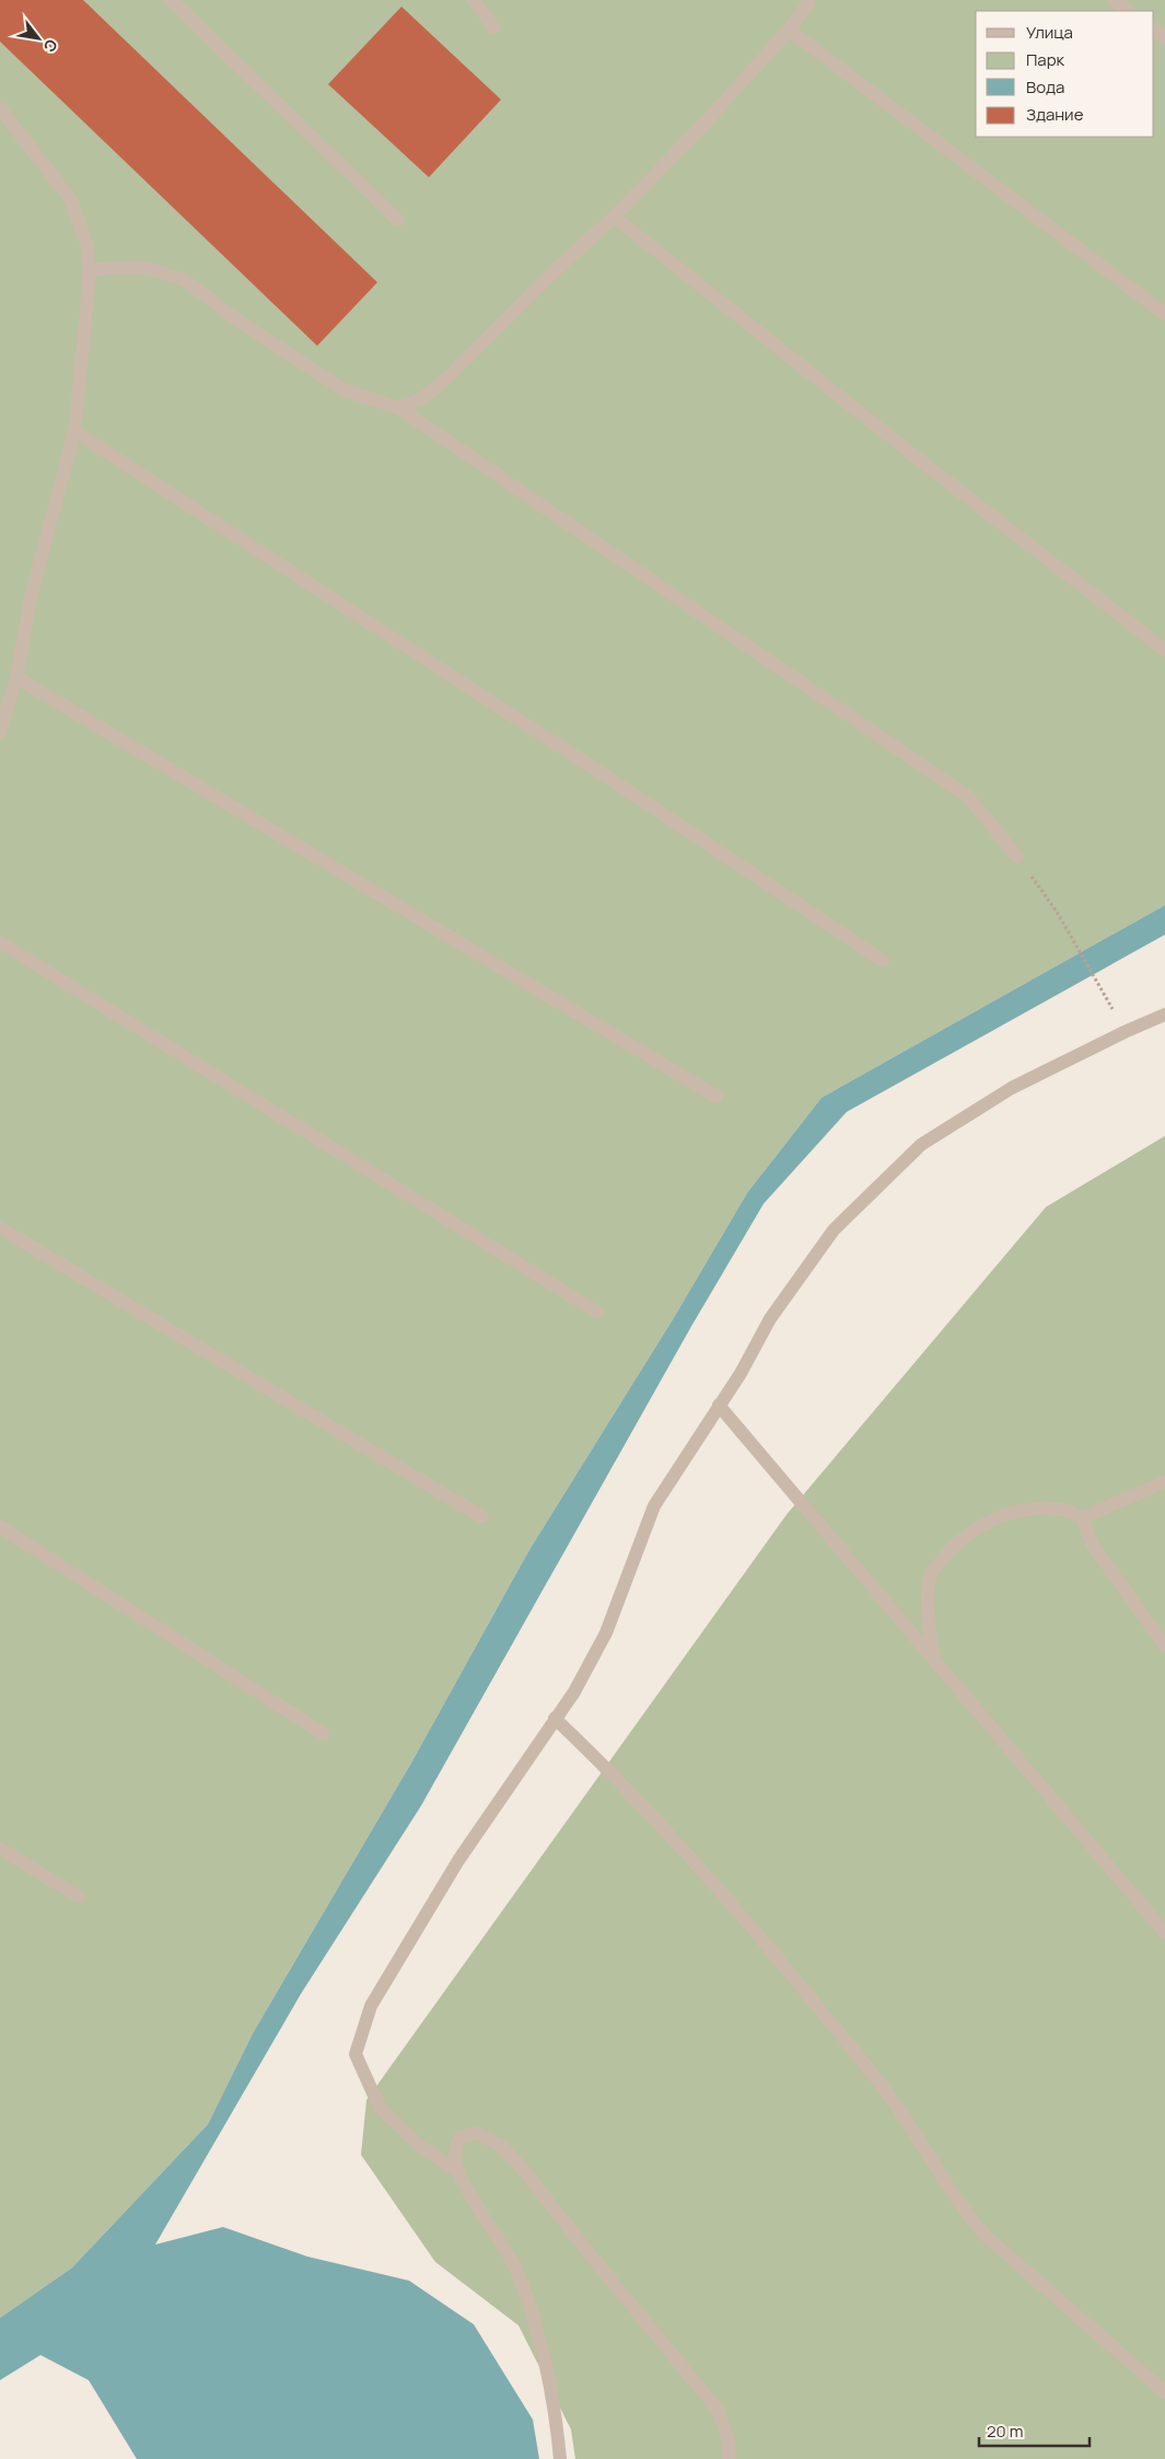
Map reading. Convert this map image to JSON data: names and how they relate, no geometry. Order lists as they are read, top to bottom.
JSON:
{
  "legend": [
    "Улица",
    "Парк",
    "Вода",
    "Здание"
  ],
  "scale_bar": "20 m",
  "north": "bottom right"
}
